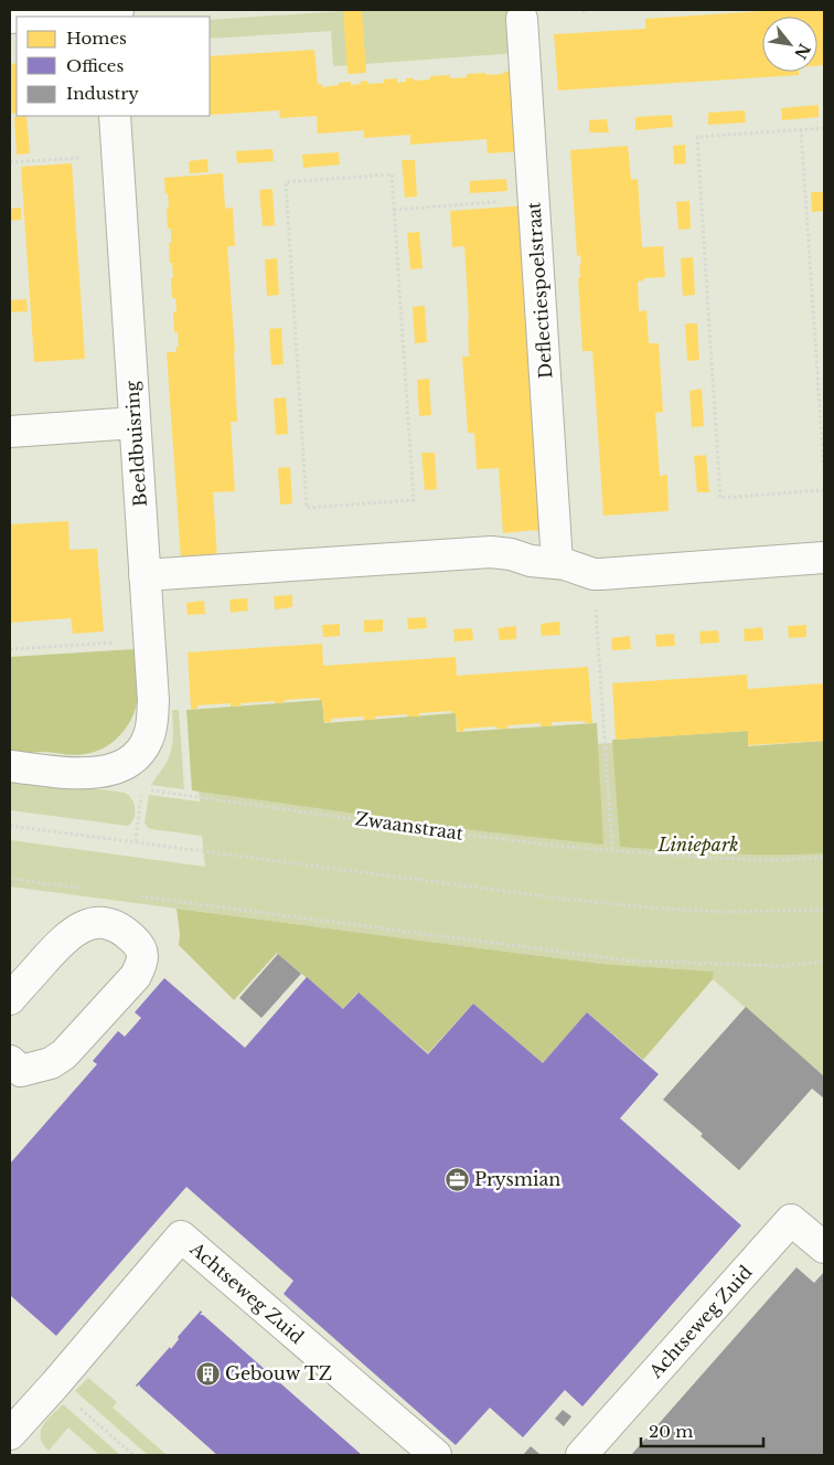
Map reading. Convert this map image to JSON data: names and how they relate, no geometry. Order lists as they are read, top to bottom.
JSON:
{
  "streets": {
    "street": ["Deflectiespoelstraat", "Beeldbuisring", "Achtseweg Zuid"],
    "path": ["Zwaanstraat"]
  },
  "parks": ["Liniepark"],
  "places": {
    "office": ["Prysmian"],
    "building": ["Gebouw TZ"]
  },
  "legend": ["Homes", "Offices", "Industry"],
  "scale_bar": "20 m",
  "north": "bottom right"
}
